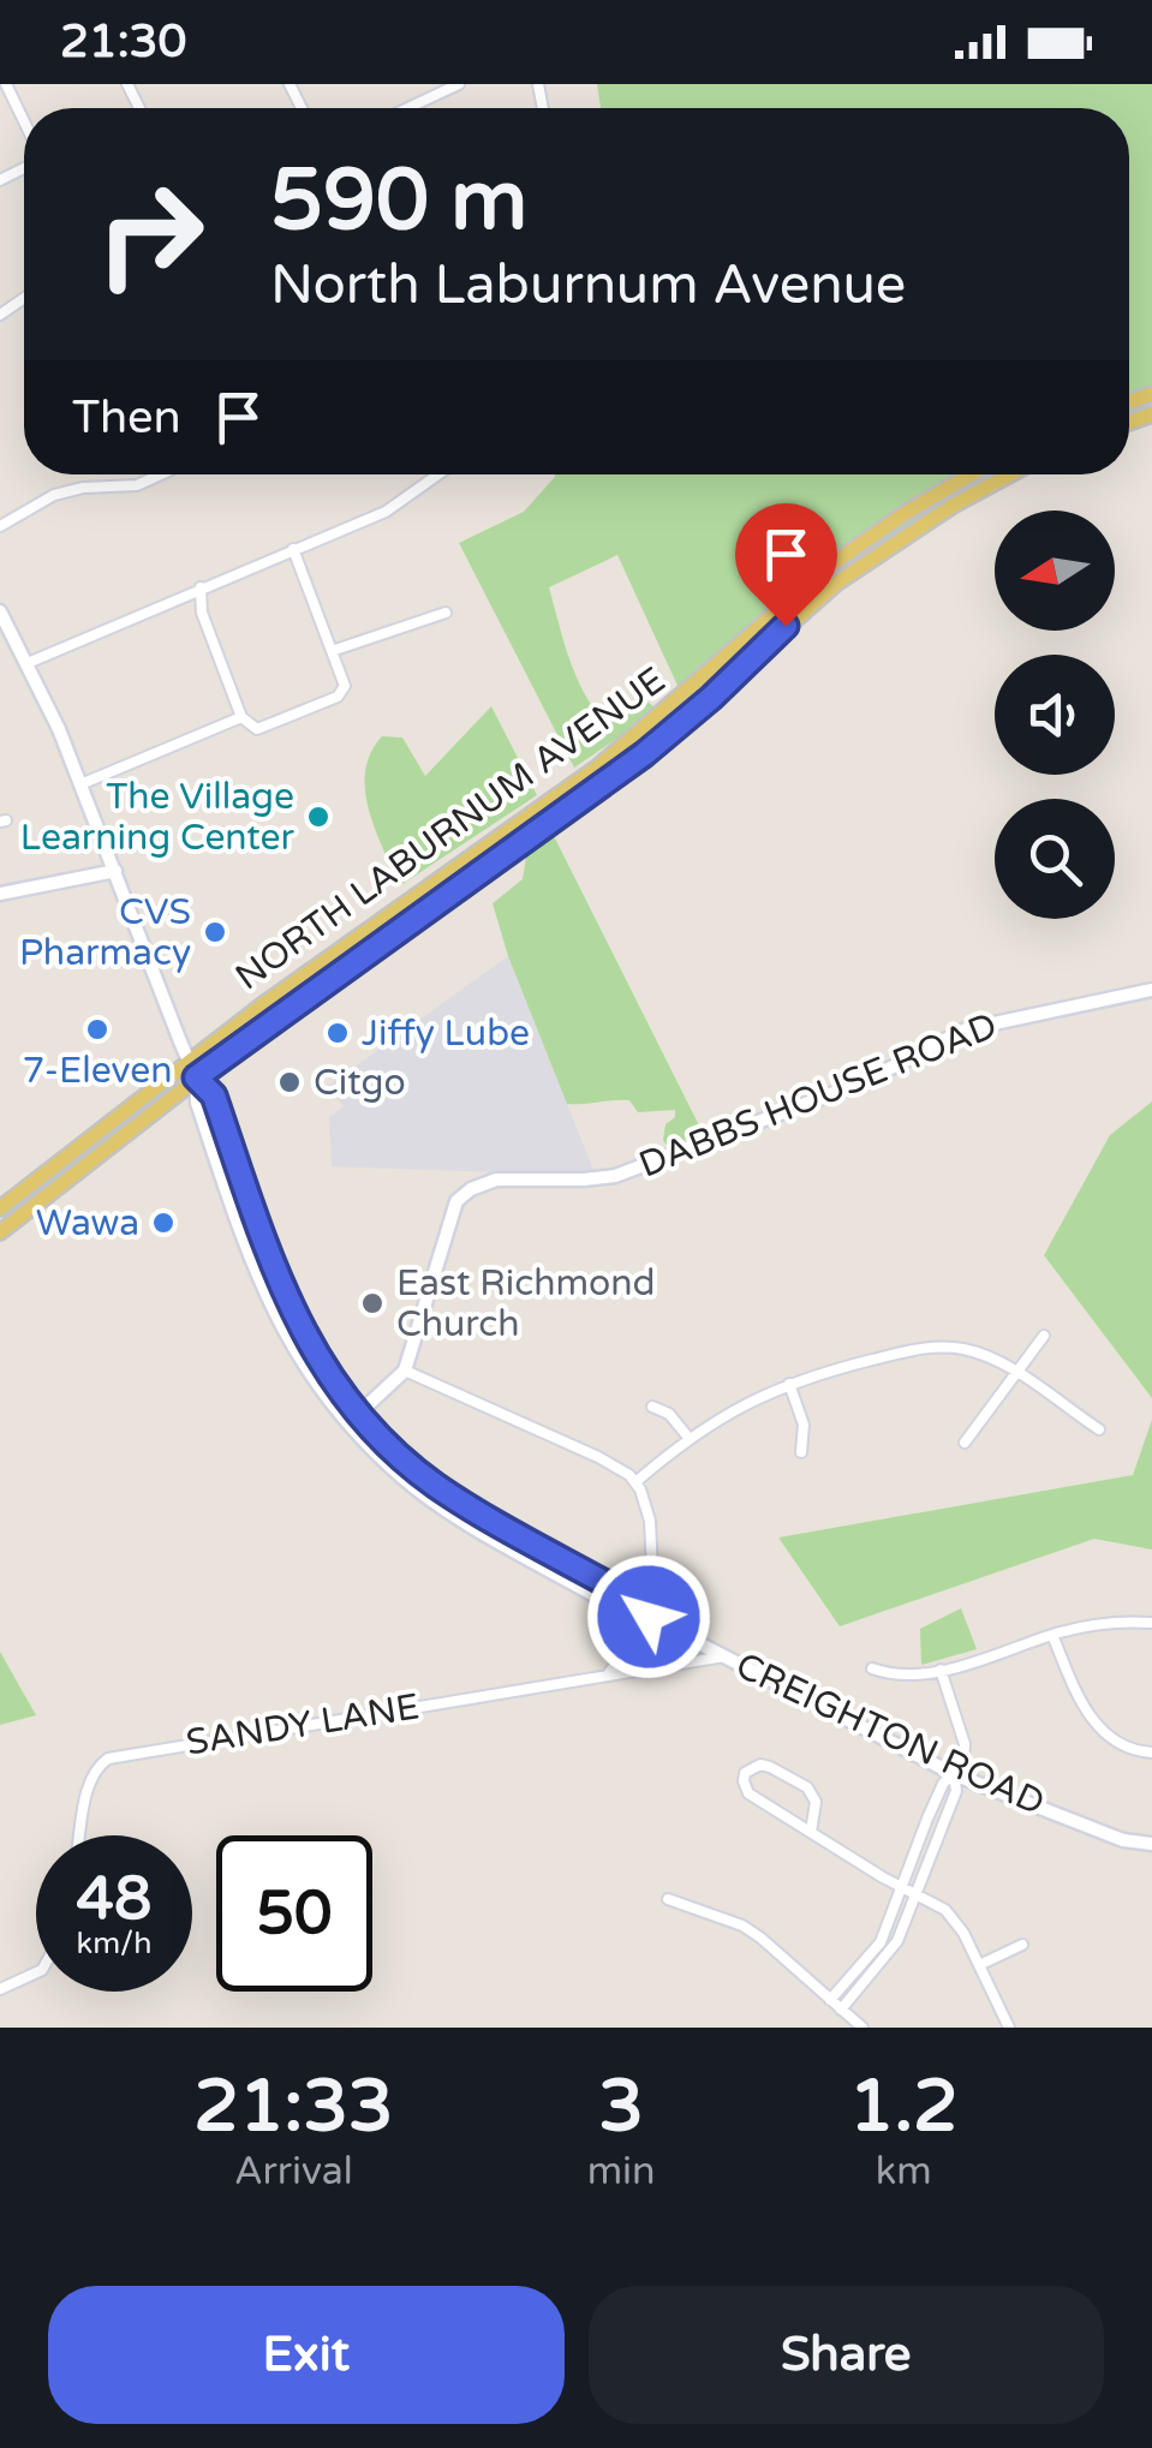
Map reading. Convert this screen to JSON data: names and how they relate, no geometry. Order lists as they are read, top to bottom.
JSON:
{
  "streets": {
    "main road": ["NORTH LABURNUM AVENUE", "DABBS HOUSE ROAD", "CREIGHTON ROAD"],
    "street": ["SANDY LANE"]
  },
  "crossings": [
    ["NORTH LABURNUM AVENUE", "CREIGHTON ROAD"],
    ["DABBS HOUSE ROAD", "CREIGHTON ROAD"],
    ["SANDY LANE", "CREIGHTON ROAD"]
  ],
  "places": [
    "The Village Learning Center",
    "CVS Pharmacy",
    "7-Eleven",
    "Jiffy Lube",
    "Citgo",
    "Wawa",
    "East Richmond Church"
  ],
  "north": "left",
  "page": {
    "status": "21:30",
    "turn": ["590 m", "North Laburnum Avenue"],
    "then": "Then",
    "speed": "48 km/h",
    "limit": "50",
    "eta": [
      "21:33",
      "Arrival",
      "3",
      "min",
      "1.2",
      "km"
    ],
    "buttons": ["Exit", "Share"]
  }
}
